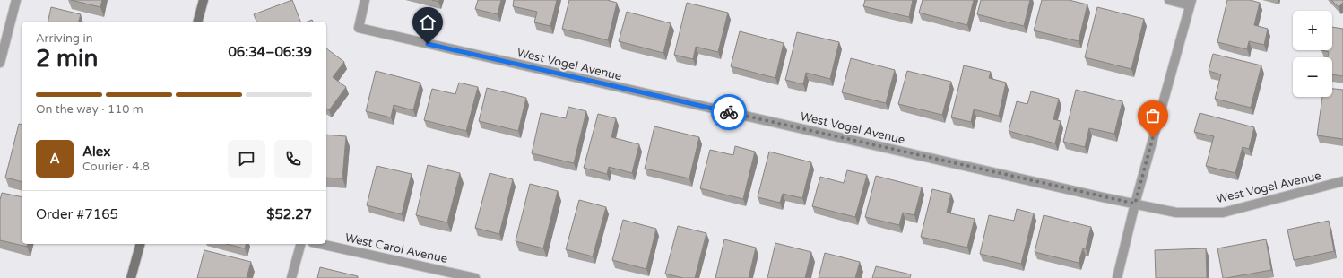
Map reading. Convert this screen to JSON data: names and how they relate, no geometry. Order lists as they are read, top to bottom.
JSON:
{
  "streets": {
    "street": ["West Vogel Avenue", "West Carol Avenue"]
  },
  "page": {
    "map_buttons": ["+", "−"],
    "heading": ["2 min", "Arriving in", "06:34–06:39"],
    "panel": [
      "Alex",
      "Courier · 4.8",
      "Order #7165",
      "$52.27"
    ],
    "bar": "On the way · 110 m",
    "round": "A"
  }
}
